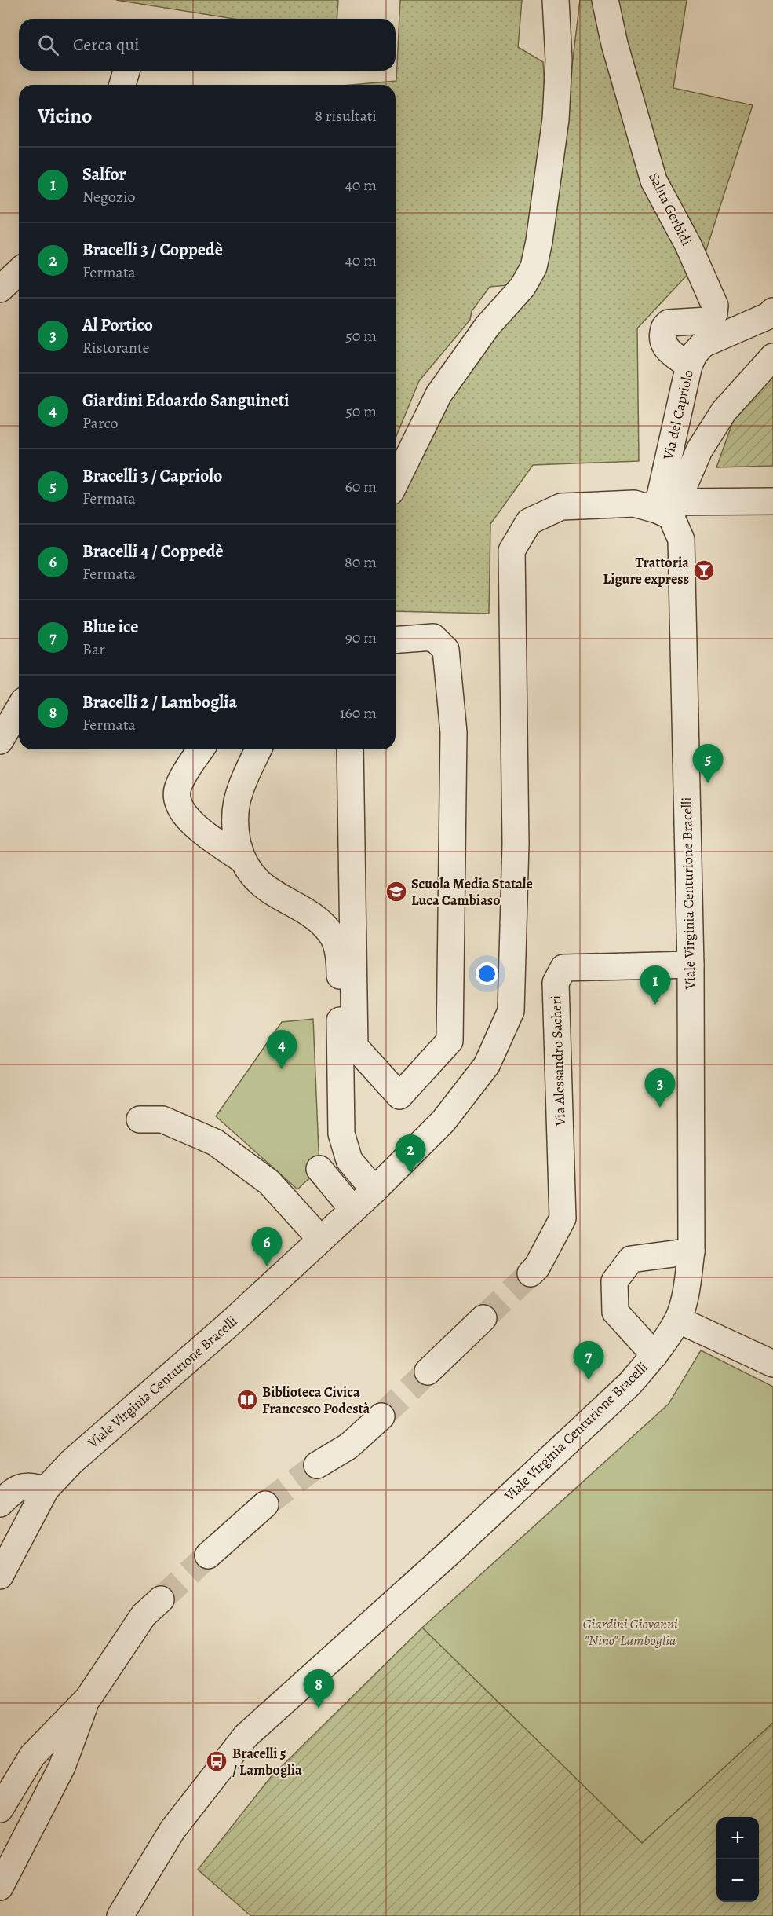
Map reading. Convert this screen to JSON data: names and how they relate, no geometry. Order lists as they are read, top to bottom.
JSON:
{
  "streets": {
    "street": [
      "Salita Gerbidi",
      "Via del Capriolo",
      "Viale Virginia Centurione Bracelli",
      "Via Alessandro Sacheri"
    ]
  },
  "crossings": [
    ["Salita Gerbidi", "Via del Capriolo"],
    ["Via del Capriolo", "Viale Virginia Centurione Bracelli"],
    ["Viale Virginia Centurione Bracelli", "Via Alessandro Sacheri"]
  ],
  "parks": ["Giardini Giovanni \"Nino\" Lamboglia"],
  "places": {
    "bar": ["Trattoria Ligure express"],
    "school or university": ["Scuola Media Statale Luca Cambiaso"],
    "library": ["Biblioteca Civica Francesco Podestà"],
    "bus stop": ["Bracelli 5 / Lamboglia"]
  },
  "page": {
    "search": "Cerca qui",
    "heading": ["Vicino", "8 risultati"],
    "list": [
      {
        "mark": "1",
        "name": "Salfor",
        "note": "Negozio",
        "value": "40 m"
      },
      {
        "mark": "2",
        "name": "Bracelli 3 / Coppedè",
        "note": "Fermata",
        "value": "40 m"
      },
      {
        "mark": "3",
        "name": "Al Portico",
        "note": "Ristorante",
        "value": "50 m"
      },
      {
        "mark": "4",
        "name": "Giardini Edoardo Sanguineti",
        "note": "Parco",
        "value": "50 m"
      },
      {
        "mark": "5",
        "name": "Bracelli 3 / Capriolo",
        "note": "Fermata",
        "value": "60 m"
      },
      {
        "mark": "6",
        "name": "Bracelli 4 / Coppedè",
        "note": "Fermata",
        "value": "80 m"
      },
      {
        "mark": "7",
        "name": "Blue ice",
        "note": "Bar",
        "value": "90 m"
      },
      {
        "mark": "8",
        "name": "Bracelli 2 / Lamboglia",
        "note": "Fermata",
        "value": "160 m"
      }
    ],
    "pins": [
      "5",
      "1",
      "4",
      "3",
      "2",
      "6",
      "7",
      "8"
    ],
    "map_buttons": ["+", "−"]
  }
}
